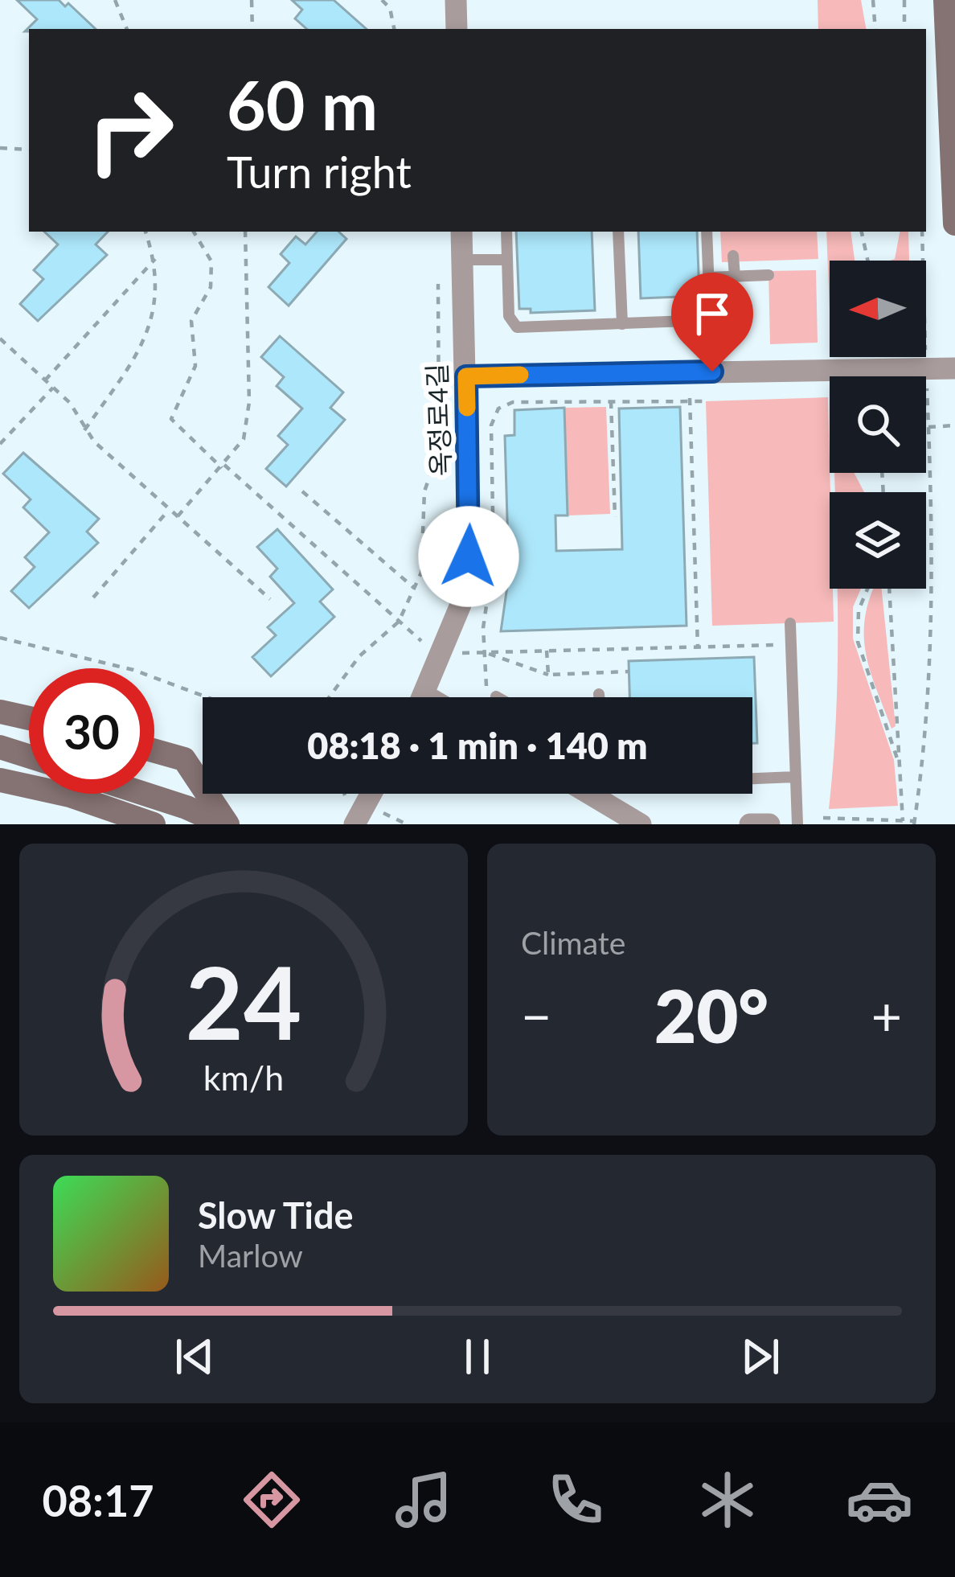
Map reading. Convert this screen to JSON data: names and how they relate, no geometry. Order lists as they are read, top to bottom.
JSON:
{
  "streets": {
    "street": ["옥정로4길"]
  },
  "north": "left",
  "page": {
    "turn": ["60 m", "Turn right"],
    "limit": "30",
    "trip": "08:18 · 1 min · 140 m",
    "tile": "Climate",
    "heat": ["−", "20°", "+"],
    "song": ["Slow Tide", "Marlow"],
    "tabs": "08:17",
    "gauge": ["24", "km/h"]
  }
}
